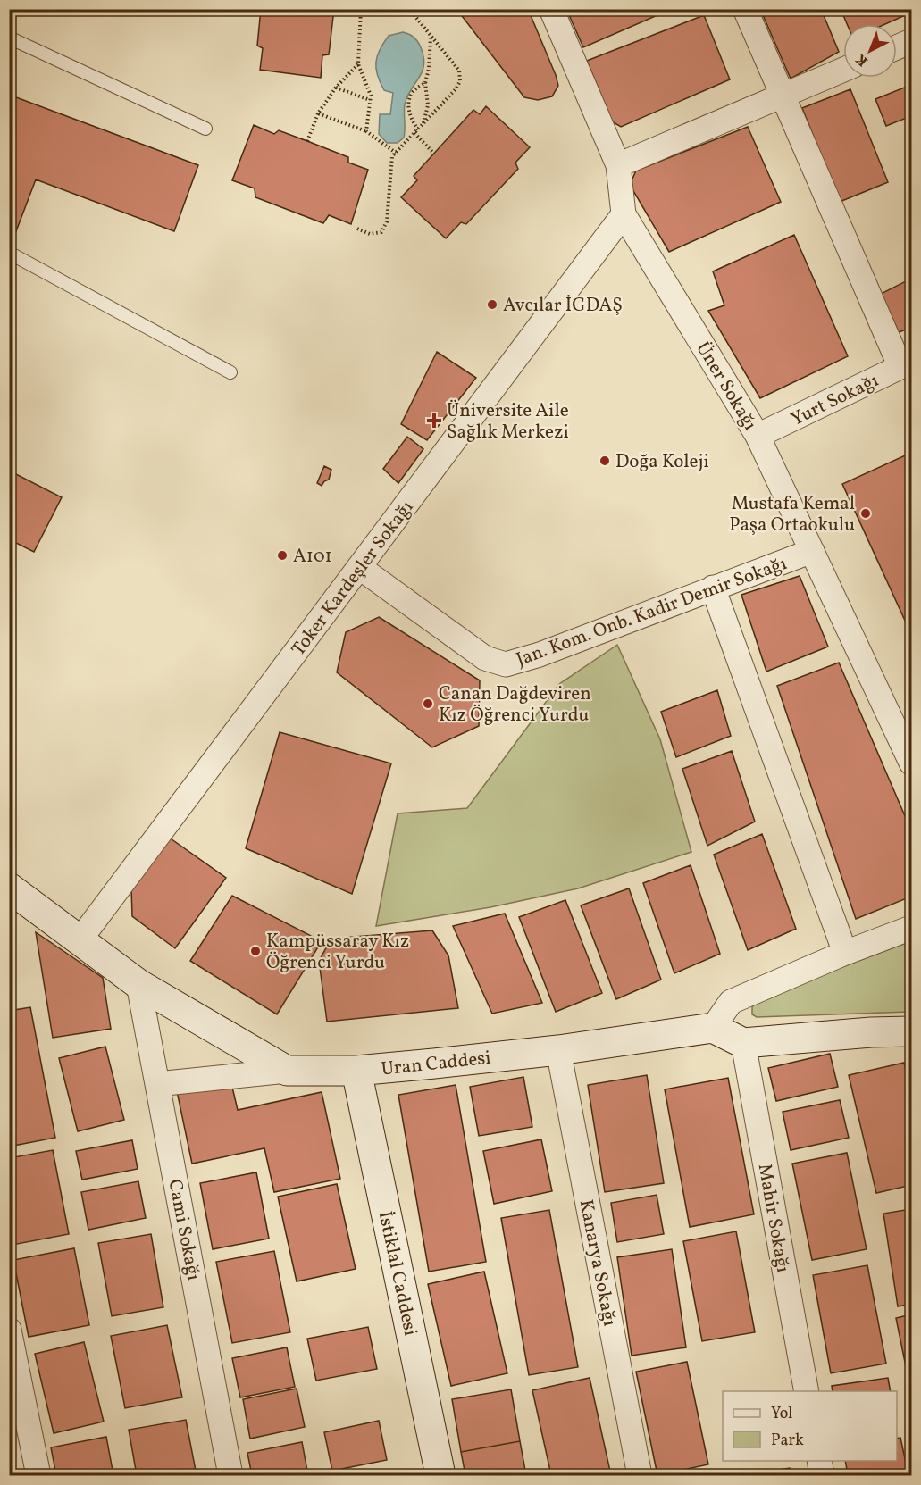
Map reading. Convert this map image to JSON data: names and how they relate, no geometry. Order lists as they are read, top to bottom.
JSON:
{
  "streets": {
    "main road": ["Uran Caddesi", "İstiklal Caddesi"],
    "street": [
      "Üner Sokağı",
      "Yurt Sokağı",
      "Toker Kardeşler Sokağı",
      "Jan. Kom. Onb. Kadir Demir Sokağı",
      "Mahir Sokağı",
      "Cami Sokağı",
      "Kanarya Sokağı"
    ]
  },
  "crossings": [
    ["Üner Sokağı", "Yurt Sokağı"],
    ["Üner Sokağı", "Toker Kardeşler Sokağı"],
    ["Üner Sokağı", "Jan. Kom. Onb. Kadir Demir Sokağı"],
    ["Toker Kardeşler Sokağı", "Jan. Kom. Onb. Kadir Demir Sokağı"],
    ["Uran Caddesi", "Kanarya Sokağı"],
    ["Uran Caddesi", "İstiklal Caddesi"]
  ],
  "places": {
    "other": [
      "Avcılar İGDAŞ",
      "Doğa Koleji",
      "Mustafa Kemal Paşa Ortaokulu",
      "A101",
      "Canan Dağdeviren Kız Öğrenci Yurdu",
      "Kampüssaray Kız Öğrenci Yurdu"
    ],
    "health": ["Üniversite Aile Sağlık Merkezi"]
  },
  "legend": ["Yol", "Park"],
  "north": "bottom left"
}
